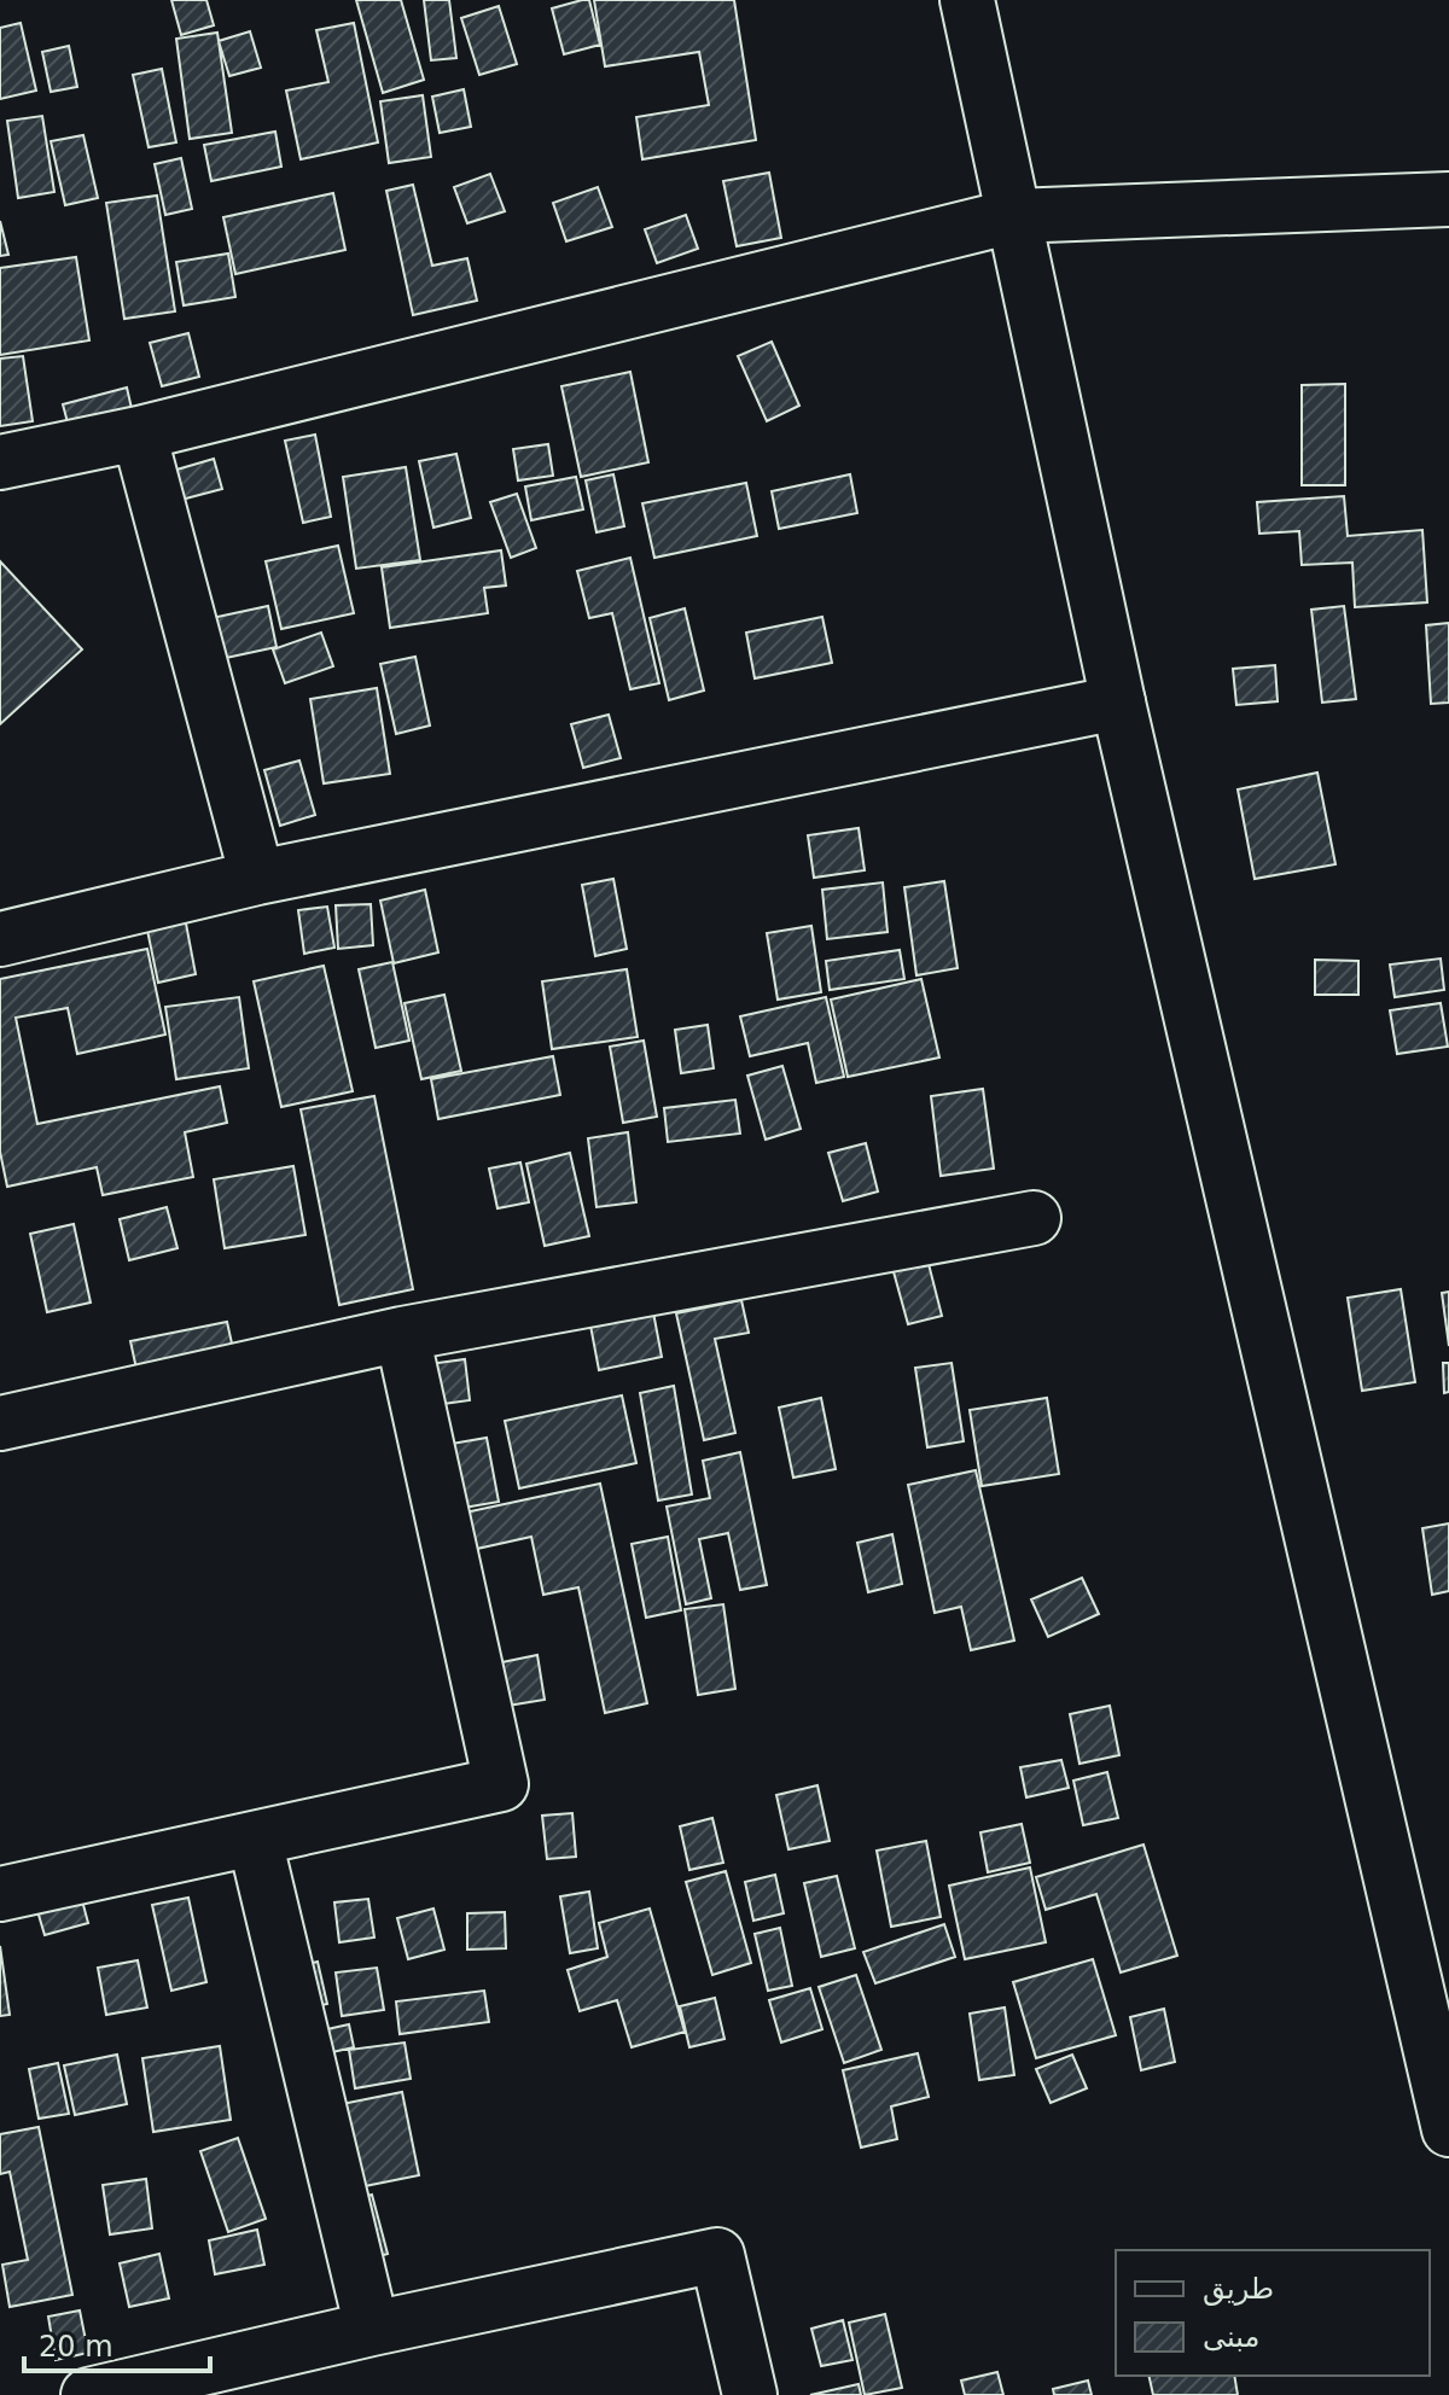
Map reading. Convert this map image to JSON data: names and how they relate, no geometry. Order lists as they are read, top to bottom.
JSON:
{
  "legend": ["طريق", "مبنى"],
  "scale_bar": "20 m"
}
